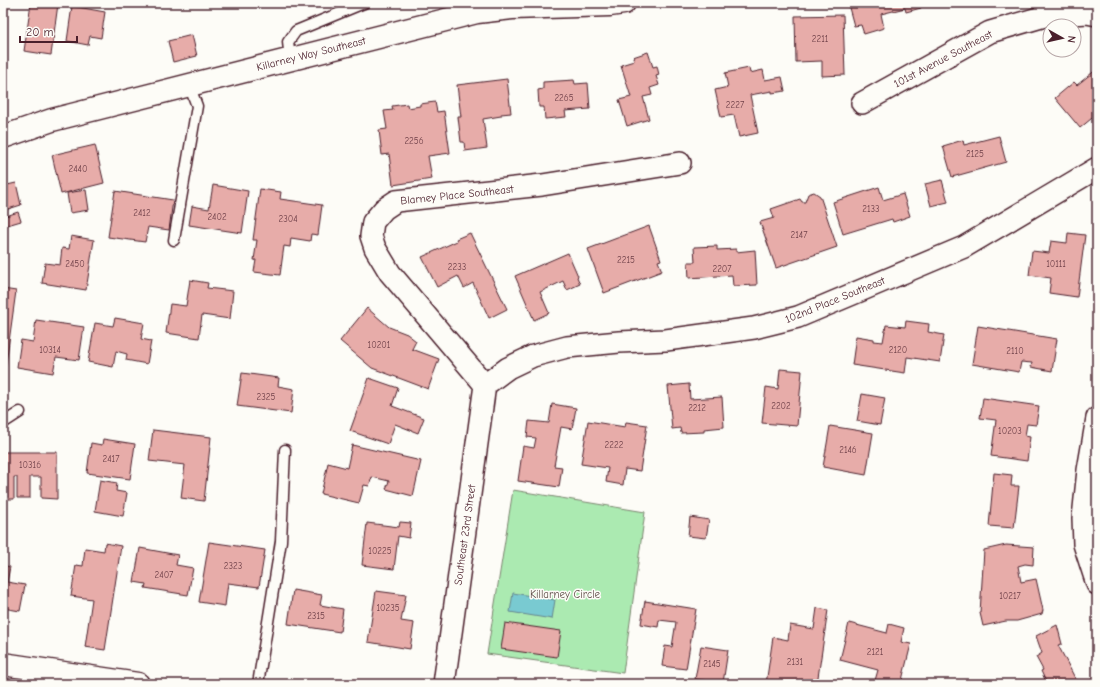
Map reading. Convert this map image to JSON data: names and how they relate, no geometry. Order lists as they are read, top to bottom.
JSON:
{
  "streets": {
    "street": [
      "Killarney Way Southeast",
      "101st Avenue Southeast",
      "Blarney Place Southeast",
      "102nd Place Southeast",
      "Southeast 23rd Street"
    ]
  },
  "crossings": [
    ["Blarney Place Southeast", "102nd Place Southeast"],
    ["Blarney Place Southeast", "Southeast 23rd Street"],
    ["102nd Place Southeast", "Southeast 23rd Street"]
  ],
  "parks": ["Killarney Circle"],
  "house_numbers": [
    "2211",
    "2265",
    "2227",
    "2256",
    "2125",
    "2440",
    "2133",
    "2412",
    "2402",
    "2304",
    "2147",
    "2215",
    "2450",
    "10111",
    "2233",
    "2207",
    "10201",
    "10314",
    "2120",
    "2110",
    "2325",
    "2202",
    "2212",
    "10203",
    "2222",
    "2146",
    "2417",
    "10316",
    "10225",
    "2323",
    "2407",
    "10217",
    "10235",
    "2315",
    "2121",
    "2131",
    "2145"
  ],
  "scale_bar": "20 m",
  "north": "right"
}
